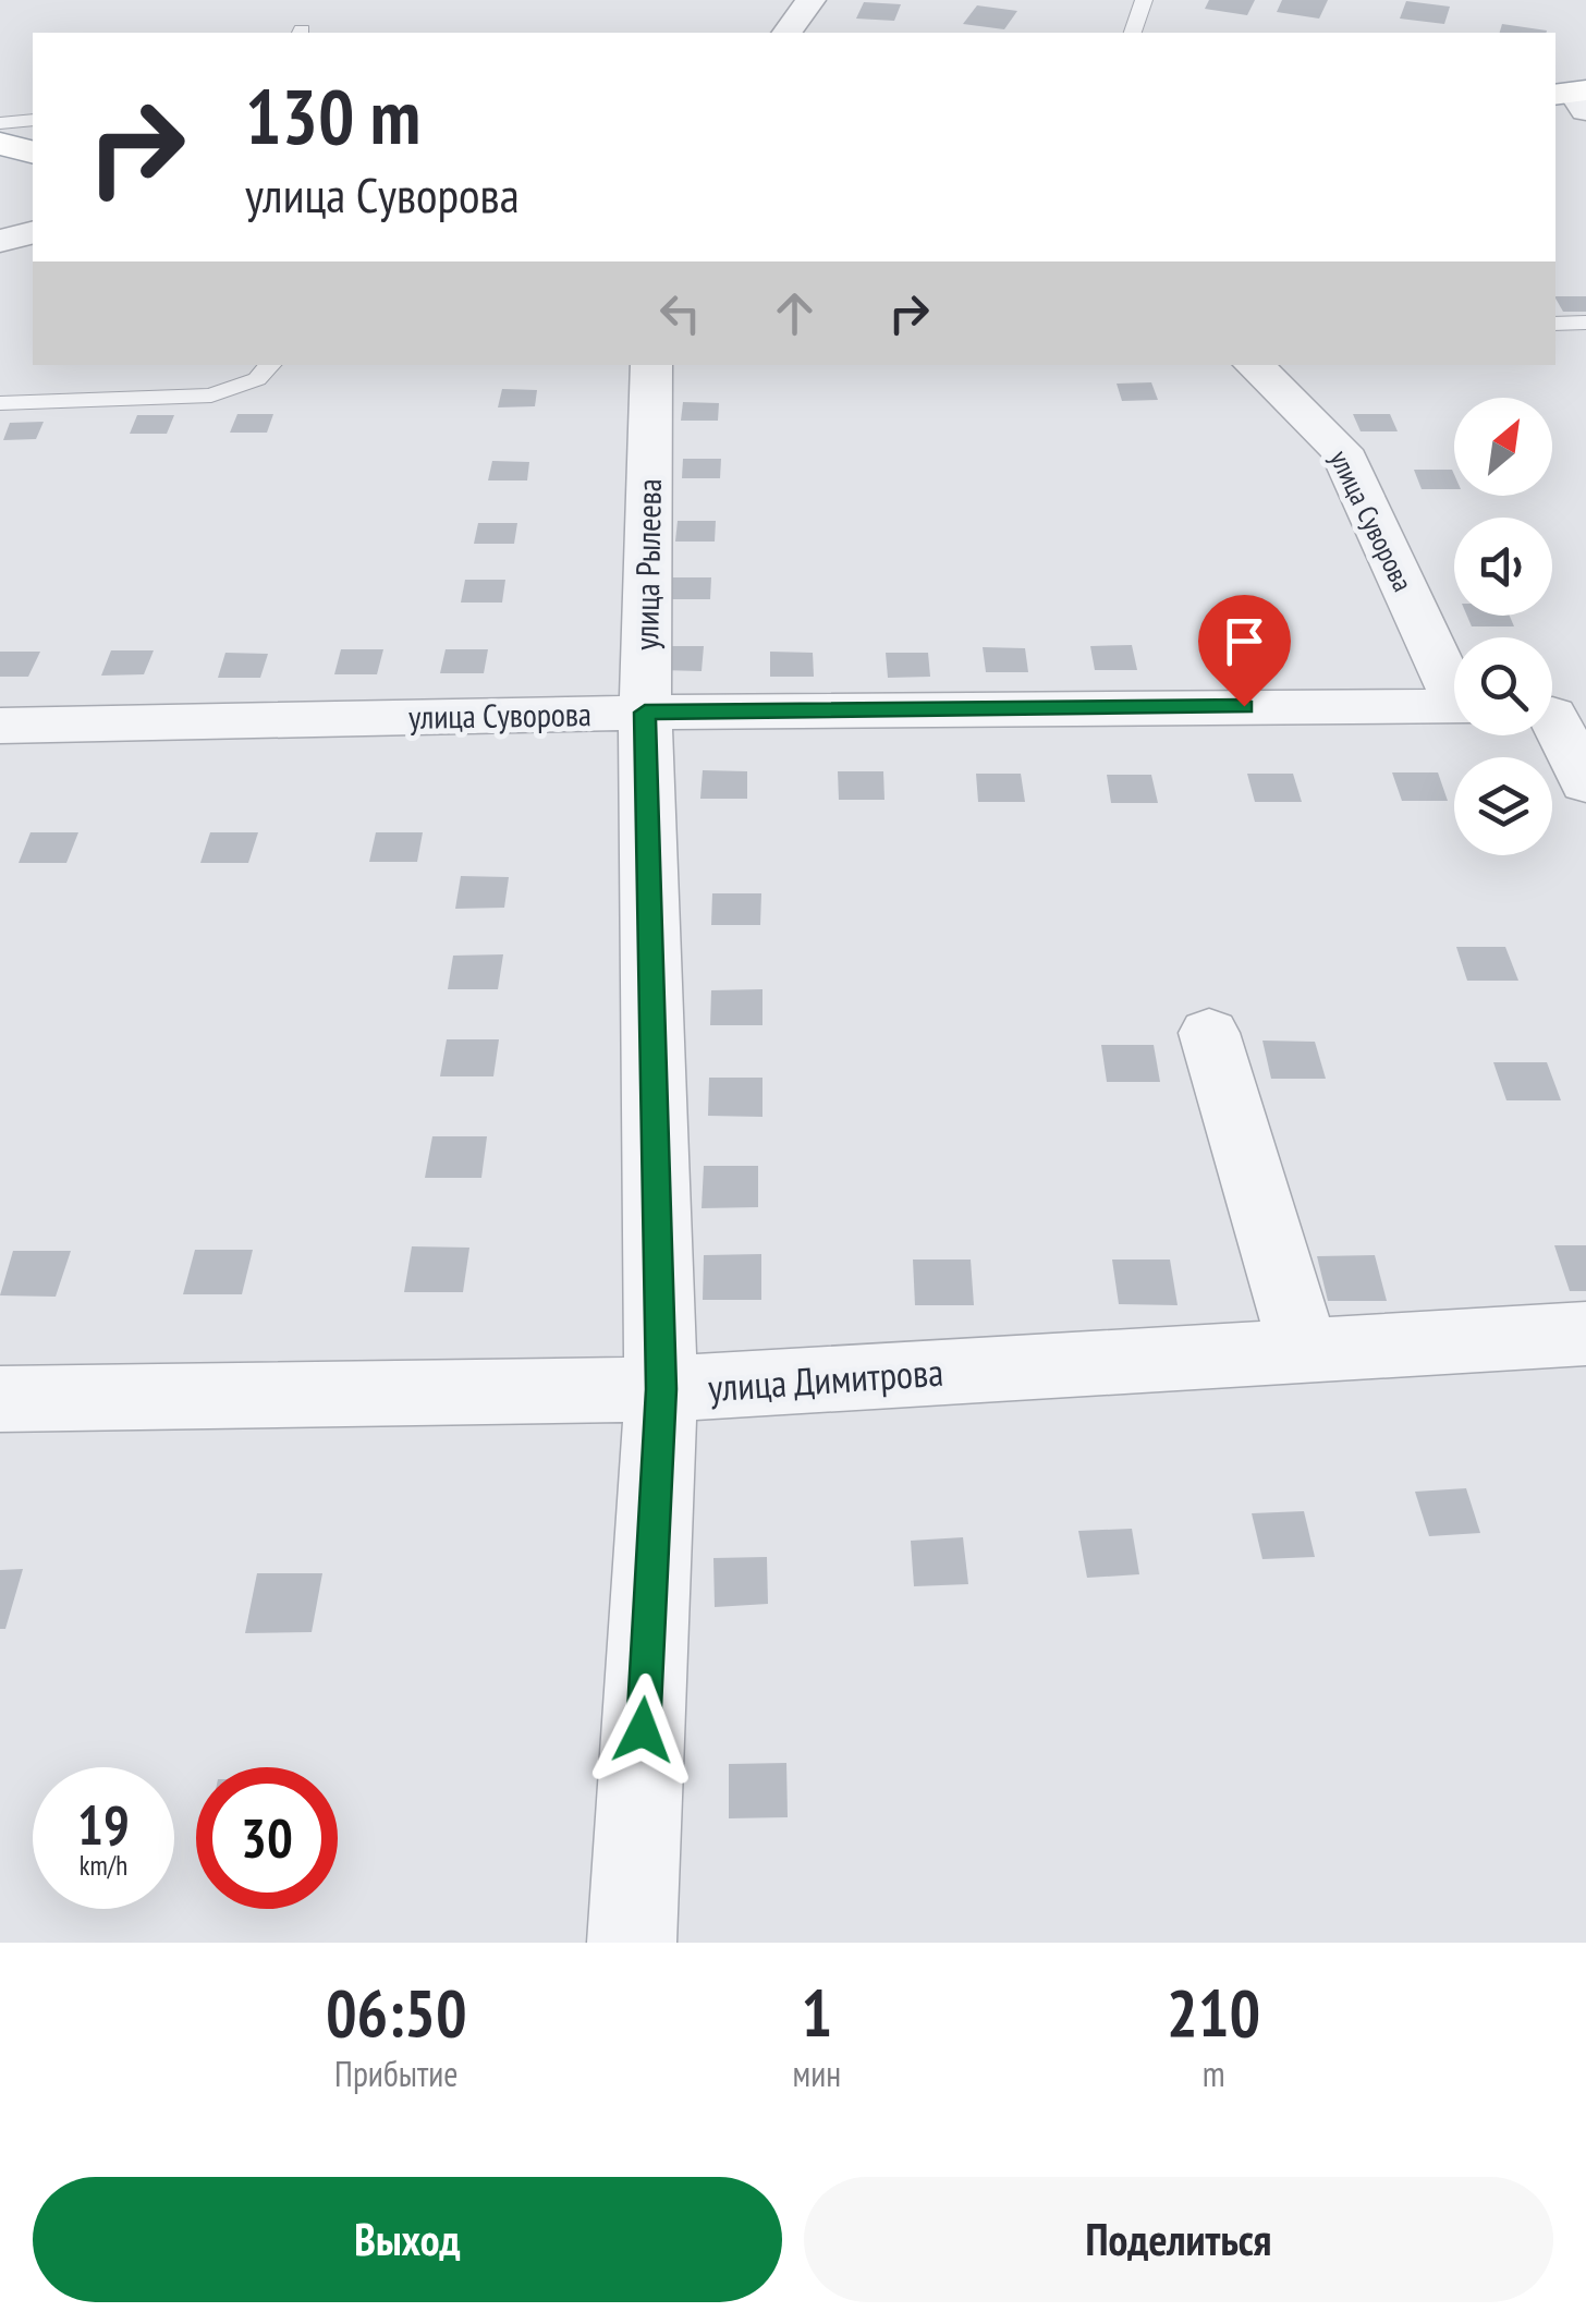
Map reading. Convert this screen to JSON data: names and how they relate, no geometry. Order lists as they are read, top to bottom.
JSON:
{
  "streets": {
    "street": ["улица Суворова", "улица Рылеева", "улица Димитрова"]
  },
  "crossings": [
    ["улица Суворова", "улица Рылеева"],
    ["улица Рылеева", "улица Димитрова"]
  ],
  "north": "top right",
  "page": {
    "turn": ["130 m", "улица Суворова"],
    "speed": "19 km/h",
    "limit": "30",
    "eta": [
      "06:50",
      "Прибытие",
      "1",
      "мин",
      "210",
      "m"
    ],
    "buttons": ["Выход", "Поделиться"]
  }
}
